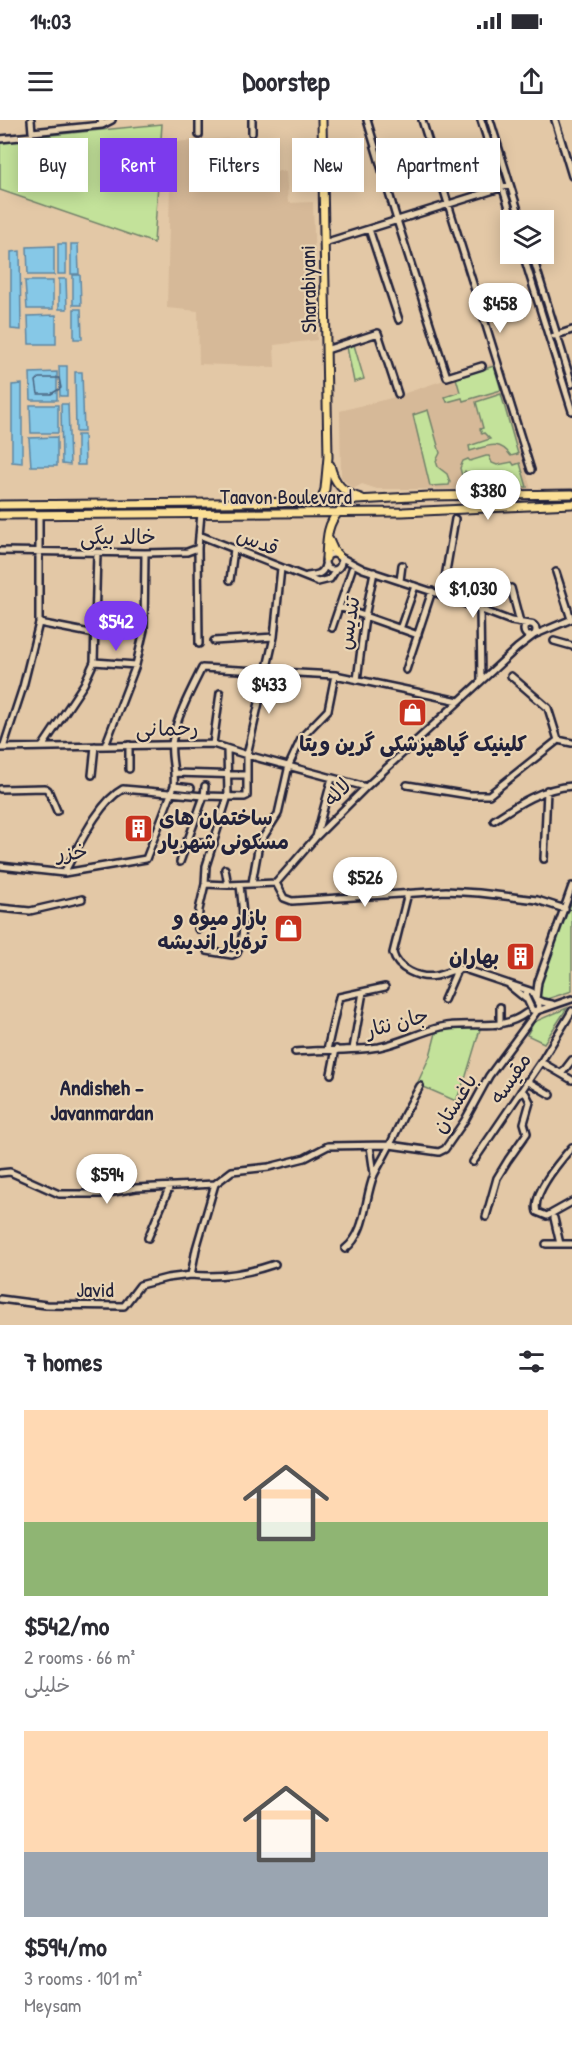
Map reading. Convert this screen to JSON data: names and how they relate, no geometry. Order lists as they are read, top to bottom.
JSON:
{
  "streets": {
    "main road": ["Sharabiyani", "Taavon Boulevard"],
    "street": [
      "خالد بیگی",
      "قدس",
      "تندیس",
      "رحمانی",
      "لاله",
      "خزر",
      "جان نثار",
      "مقیسه",
      "باغستان",
      "Javid"
    ]
  },
  "crossings": [
    ["Sharabiyani", "Taavon Boulevard"],
    ["قدس", "تندیس"],
    ["قدس", "لاله"],
    ["رحمانی", "لاله"]
  ],
  "districts": ["Andisheh - Javanmardan"],
  "places": {
    "shop": ["کلینیک گیاهپزشکی گرین ویتا", "بازار میوه و تره‌بار اندیشه"],
    "building": ["ساختمان های مسکونی شهریار", "بهاران"]
  },
  "page": {
    "status": "14:03",
    "header": "Doorstep",
    "chip": [
      "Buy",
      "Rent",
      "Filters",
      "New",
      "Apartment"
    ],
    "price": [
      "$458",
      "$380",
      "$1,030",
      "$542",
      "$433",
      "$526",
      "$594"
    ],
    "heading": "7 homes",
    "list": [
      {
        "name": "$542/mo",
        "note": "2 rooms · 66 m² · خلیلی"
      },
      {
        "name": "$594/mo",
        "note": "3 rooms · 101 m² · Meysam"
      }
    ]
  }
}
